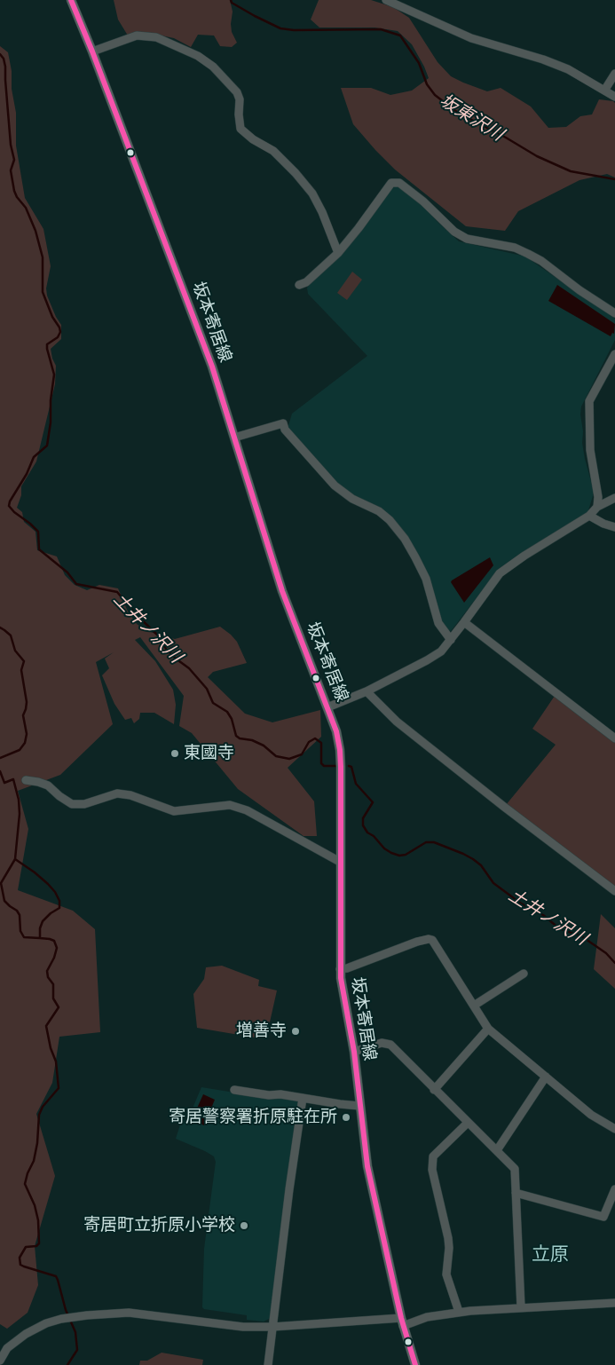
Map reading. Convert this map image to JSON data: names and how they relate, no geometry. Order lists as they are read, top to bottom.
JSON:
{
  "streets": {
    "main road": ["坂本寄居線"]
  },
  "districts": ["立原"],
  "water": ["坂東沢川", "土井ノ沢川"],
  "places": [
    "東國寺",
    "増善寺",
    "寄居警察署折原駐在所",
    "寄居町立折原小学校"
  ]
}
